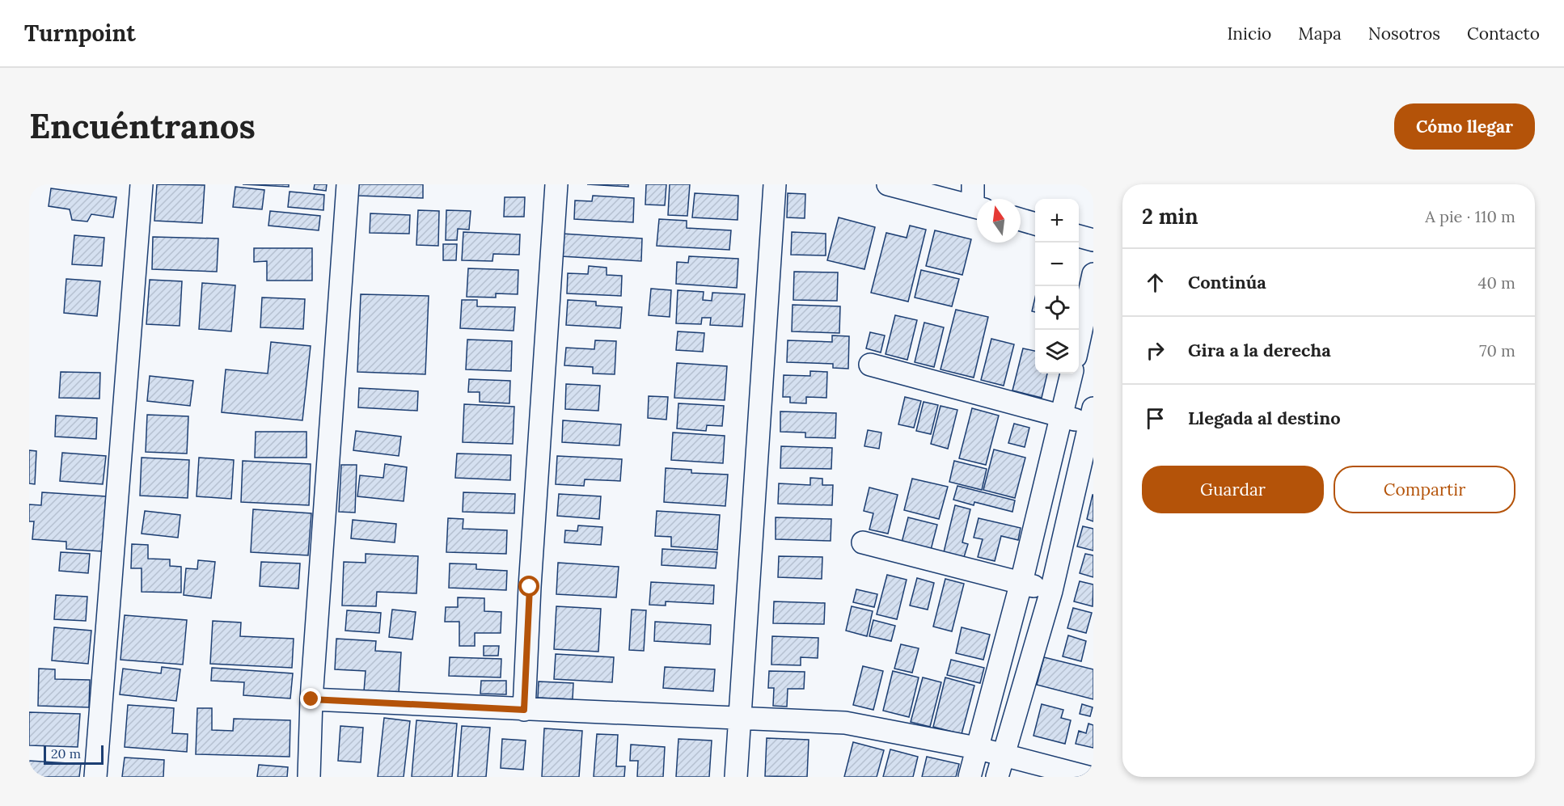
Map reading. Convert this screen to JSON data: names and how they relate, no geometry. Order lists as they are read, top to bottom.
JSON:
{
  "scale_bar": "20 m",
  "north": "top",
  "page": {
    "header": "Turnpoint",
    "nav": [
      "Inicio",
      "Mapa",
      "Nosotros",
      "Contacto"
    ],
    "buttons": [
      "Cómo llegar",
      ["Guardar", "Compartir"]
    ],
    "title": "Encuéntranos",
    "heading": ["2 min", "A pie · 110 m"],
    "map_buttons": ["+", "−"],
    "list": [
      ["Continúa", "40 m"],
      ["Gira a la derecha", "70 m"],
      "Llegada al destino"
    ],
    "scale": "20 m"
  }
}
